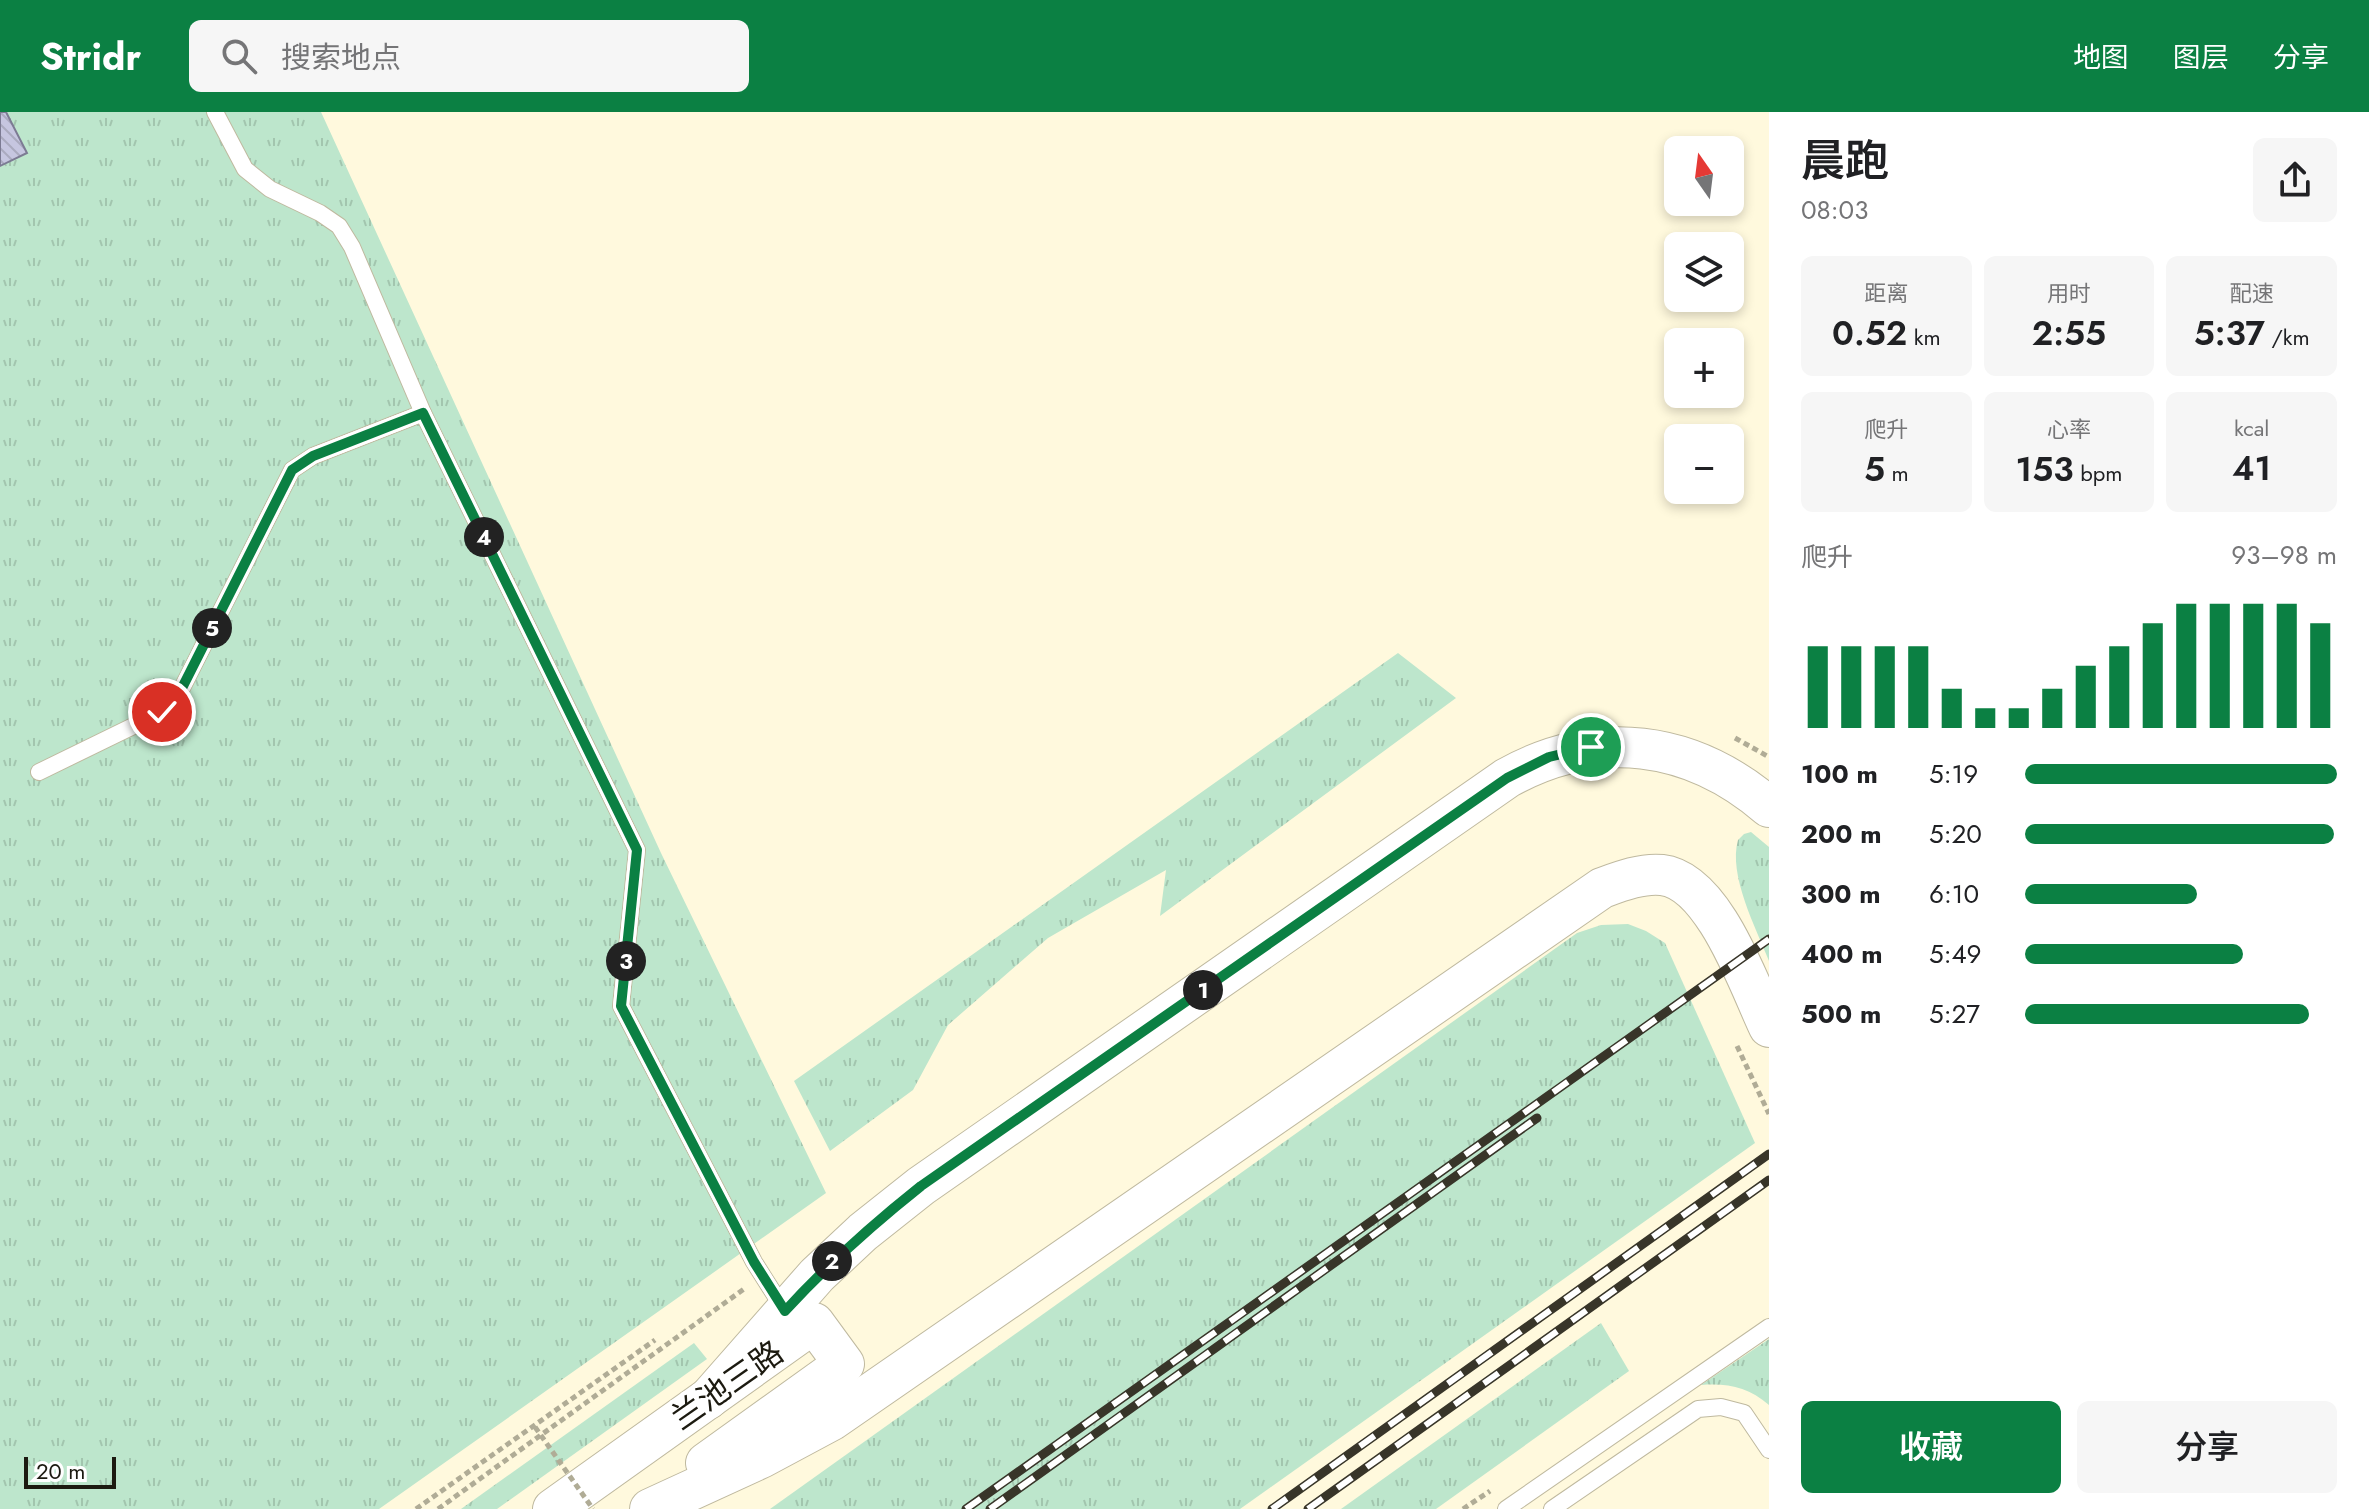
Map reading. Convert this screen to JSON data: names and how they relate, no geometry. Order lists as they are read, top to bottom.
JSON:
{
  "streets": {
    "street": ["兰池三路"]
  },
  "scale_bar": "20 m",
  "north": "top",
  "page": {
    "header": "Stridr",
    "search": "搜索地点",
    "nav": ["地图", "图层", "分享"],
    "heading": ["晨跑", "08:03"],
    "map_buttons": ["+", "−"],
    "stats": [
      ["距离", "0.52 km"],
      ["用时", "2:55"],
      ["配速", "5:37 /km"],
      ["爬升", "5 m"],
      ["心率", "153 bpm"],
      ["kcal", "41"]
    ],
    "pins": [
      "4",
      "5",
      "3",
      "1",
      "2"
    ],
    "chart": ["爬升", "93–98 m"],
    "list": [
      {
        "name": "100 m",
        "note": "5:19"
      },
      {
        "name": "200 m",
        "note": "5:20"
      },
      {
        "name": "300 m",
        "note": "6:10"
      },
      {
        "name": "400 m",
        "note": "5:49"
      },
      {
        "name": "500 m",
        "note": "5:27"
      }
    ],
    "buttons": ["收藏", "分享"],
    "scale": "20 m"
  }
}
